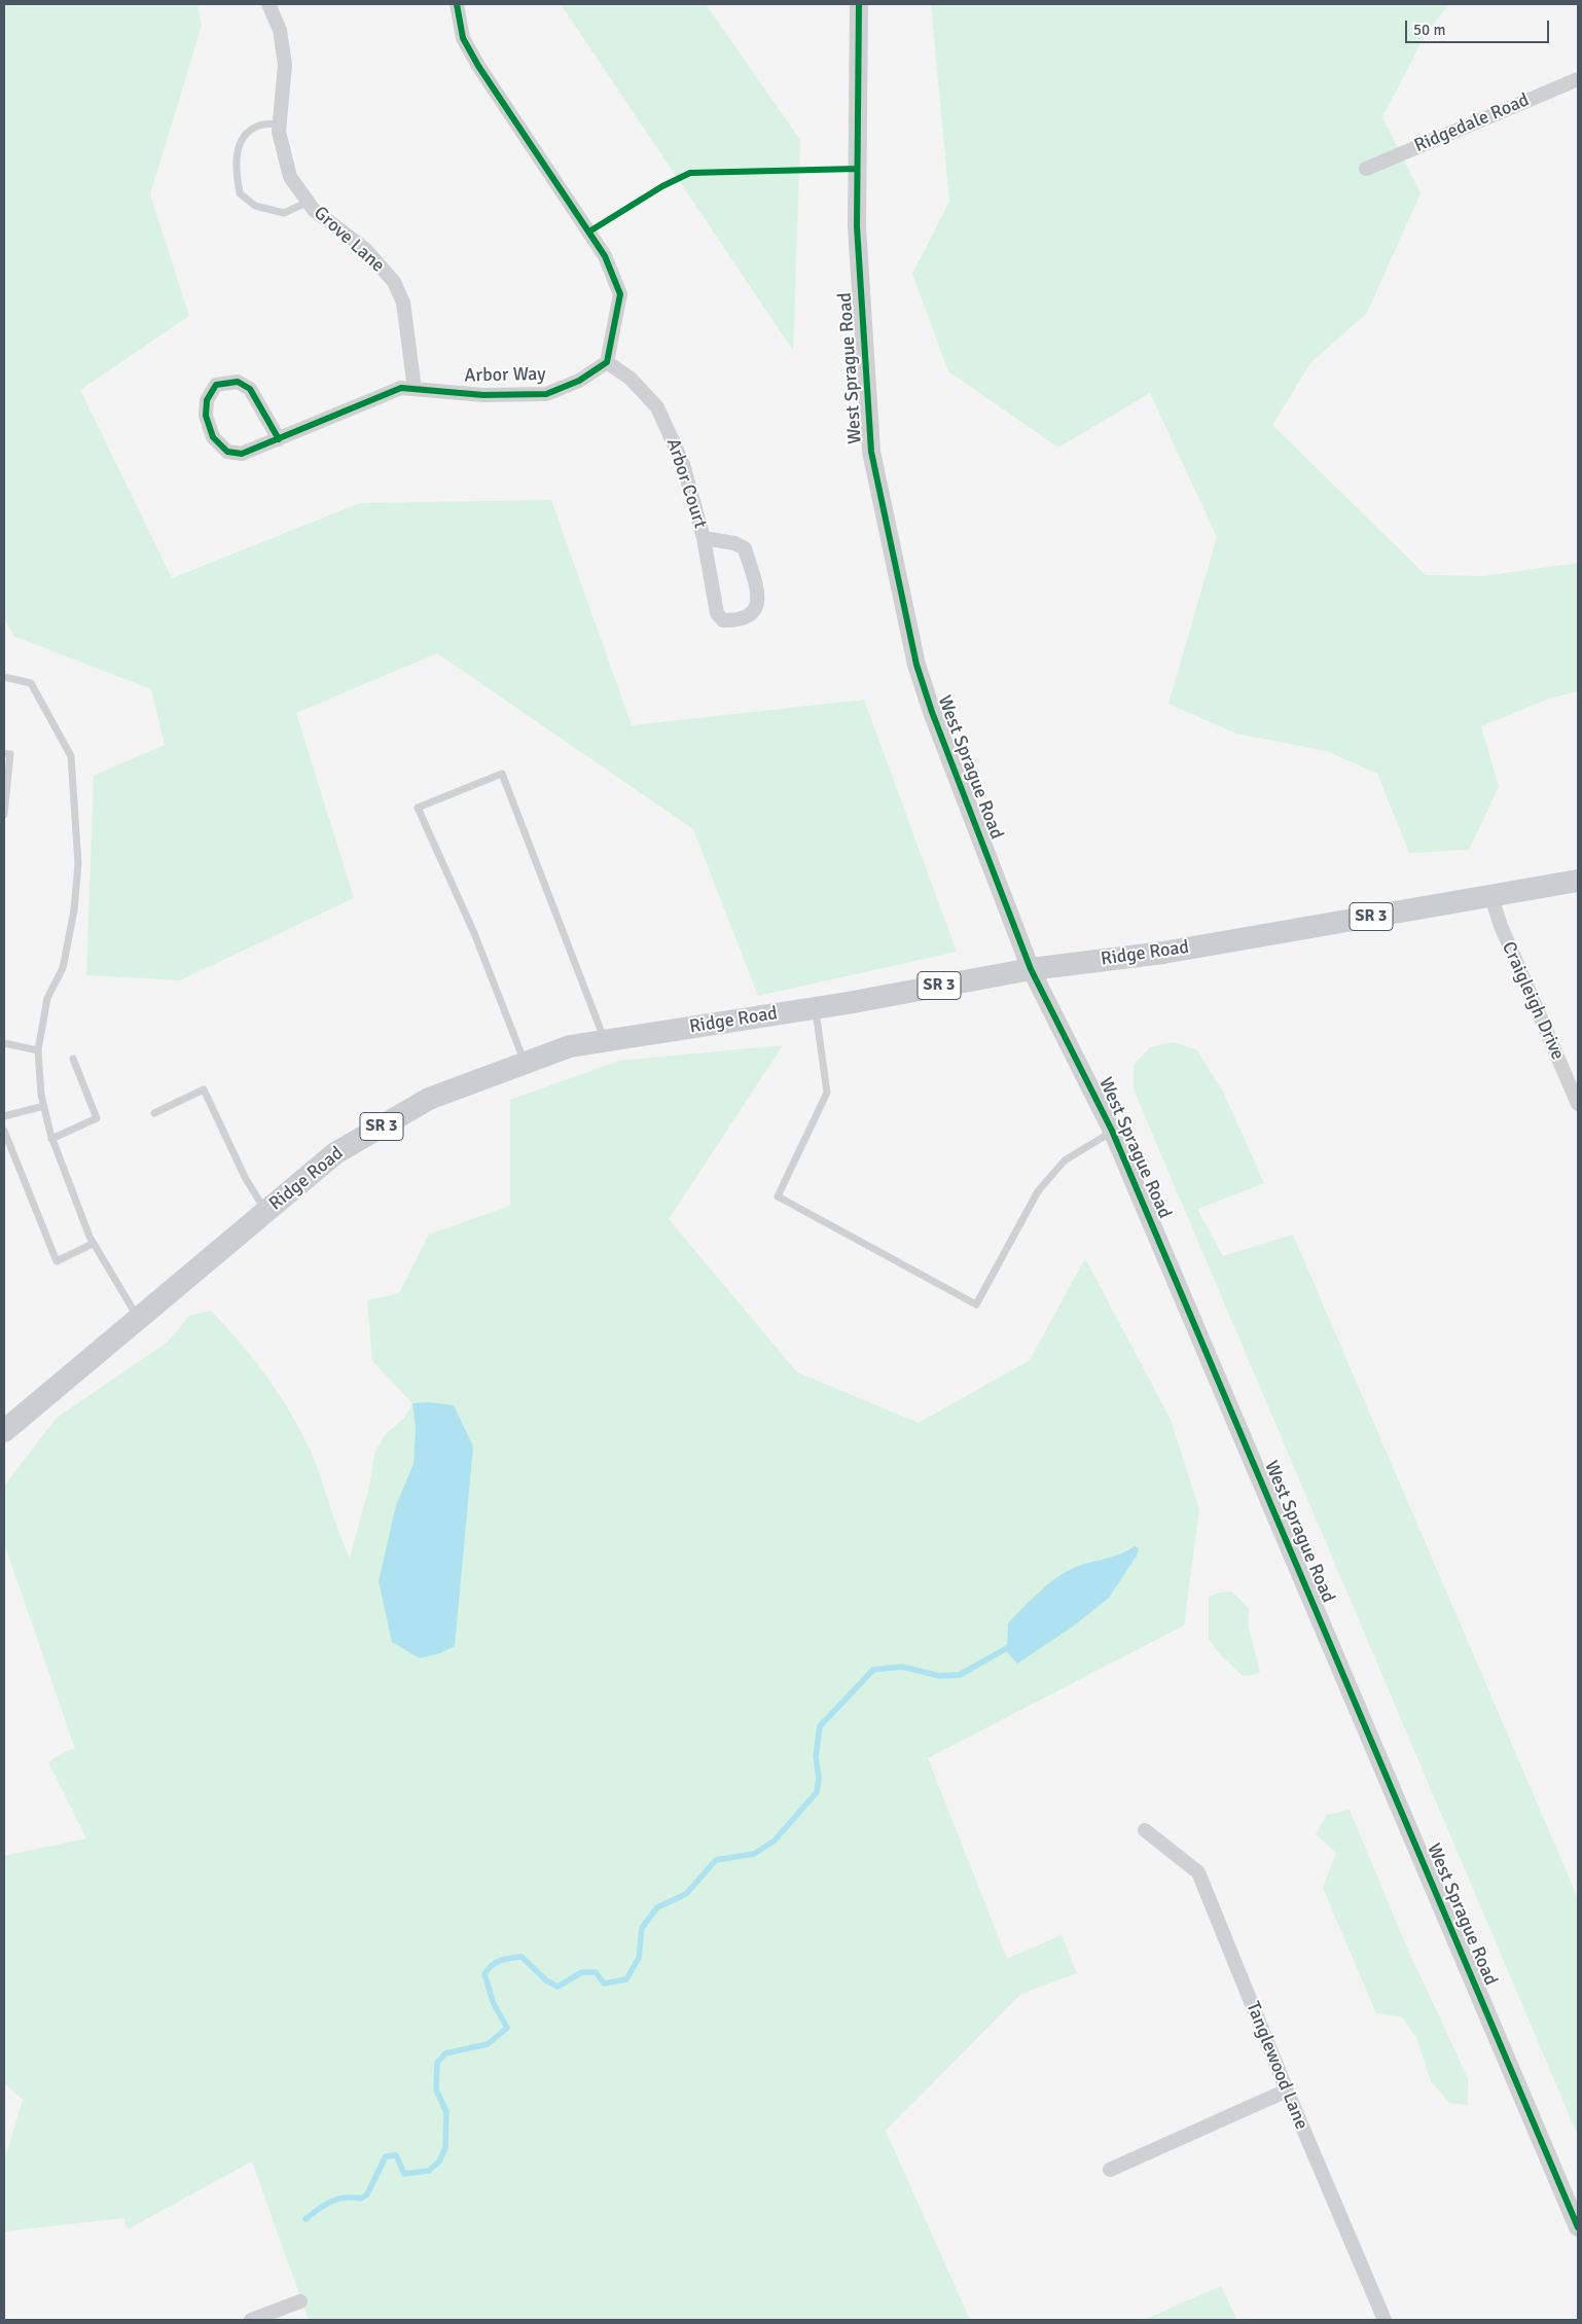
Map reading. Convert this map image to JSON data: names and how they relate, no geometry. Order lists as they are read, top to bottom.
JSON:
{
  "streets": {
    "main road": ["SR 3", "Ridge Road"],
    "street": [
      "Ridgedale Road",
      "Grove Lane",
      "West Sprague Road",
      "Arbor Way",
      "Arbor Court",
      "Craigleigh Drive",
      "Tanglewood Lane"
    ]
  },
  "crossings": [
    ["Grove Lane", "Arbor Way"],
    ["West Sprague Road", "Ridge Road"],
    ["Arbor Way", "Arbor Court"],
    ["Ridge Road", "Craigleigh Drive"]
  ],
  "scale_bar": "50 m"
}
